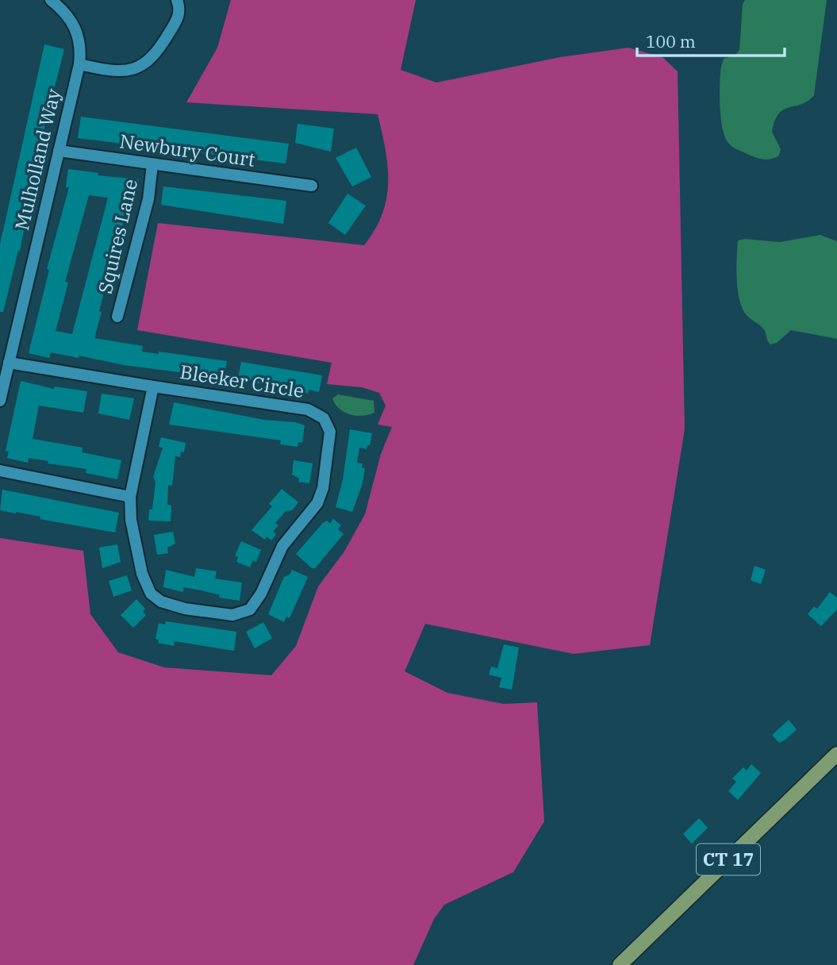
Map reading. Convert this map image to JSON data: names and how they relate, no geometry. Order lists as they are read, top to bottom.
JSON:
{
  "streets": {
    "main road": ["CT 17"],
    "street": [
      "Newbury Court",
      "Mulholland Way",
      "Squires Lane",
      "Bleeker Circle"
    ]
  },
  "crossings": [
    ["Newbury Court", "Mulholland Way"],
    ["Newbury Court", "Squires Lane"],
    ["Mulholland Way", "Bleeker Circle"]
  ],
  "scale_bar": "100 m"
}
